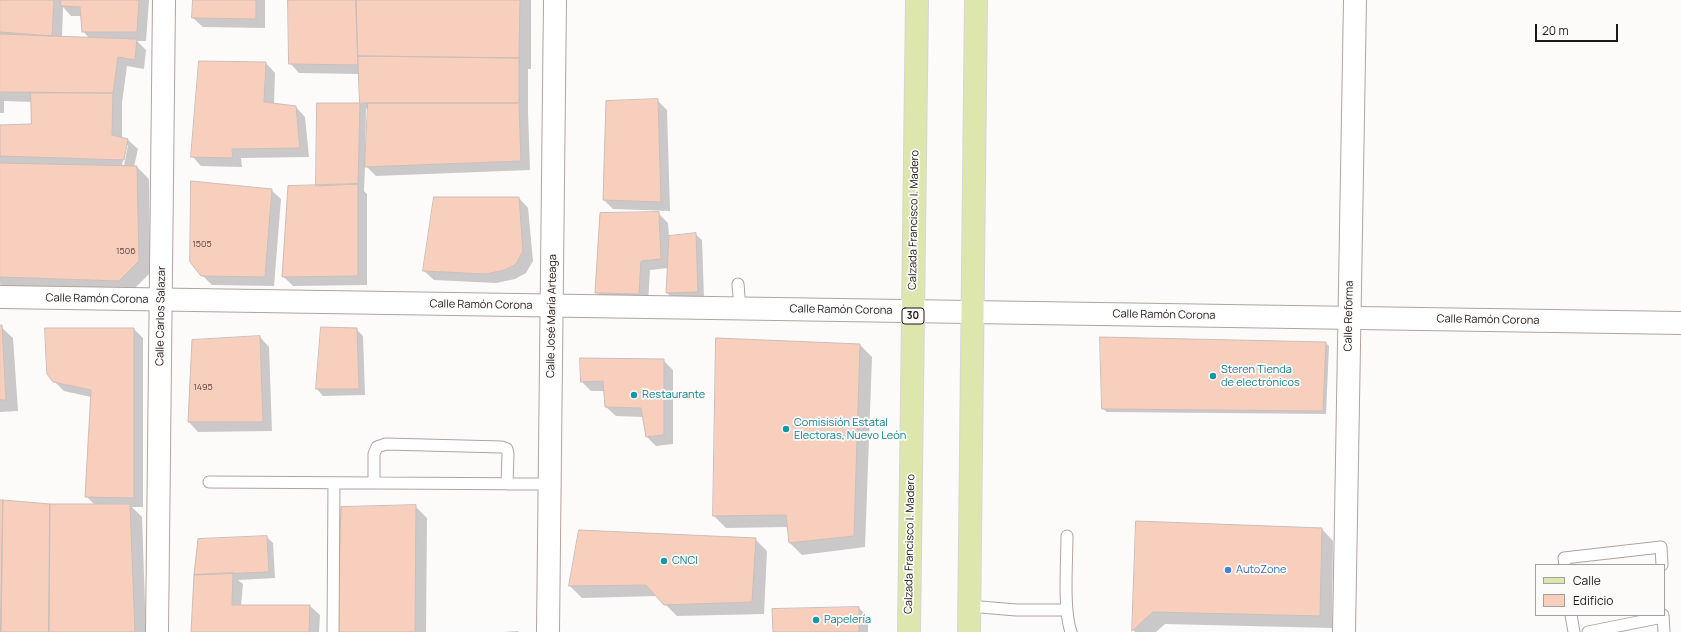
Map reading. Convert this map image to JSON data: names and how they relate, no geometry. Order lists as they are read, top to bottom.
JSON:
{
  "streets": {
    "main road": ["Calzada Francisco I. Madero", "30"],
    "street": [
      "Calle Ramón Corona",
      "Calle Carlos Salazar",
      "Calle José María Arteaga",
      "Calle Reforma"
    ]
  },
  "crossings": [
    ["Calzada Francisco I. Madero", "Calle Ramón Corona"],
    ["Calle Ramón Corona", "Calle Carlos Salazar"],
    ["Calle Ramón Corona", "Calle José María Arteaga"],
    ["Calle Ramón Corona", "Calle Reforma"]
  ],
  "places": [
    "Steren Tienda de electrónicos",
    "Restaurante",
    "Comisisión Estatal Electoras, Nuevo León",
    "CNCI",
    "AutoZone",
    "Papelería"
  ],
  "house_numbers": ["1505", "1506", "1495"],
  "legend": ["Calle", "Edificio"],
  "scale_bar": "20 m"
}
